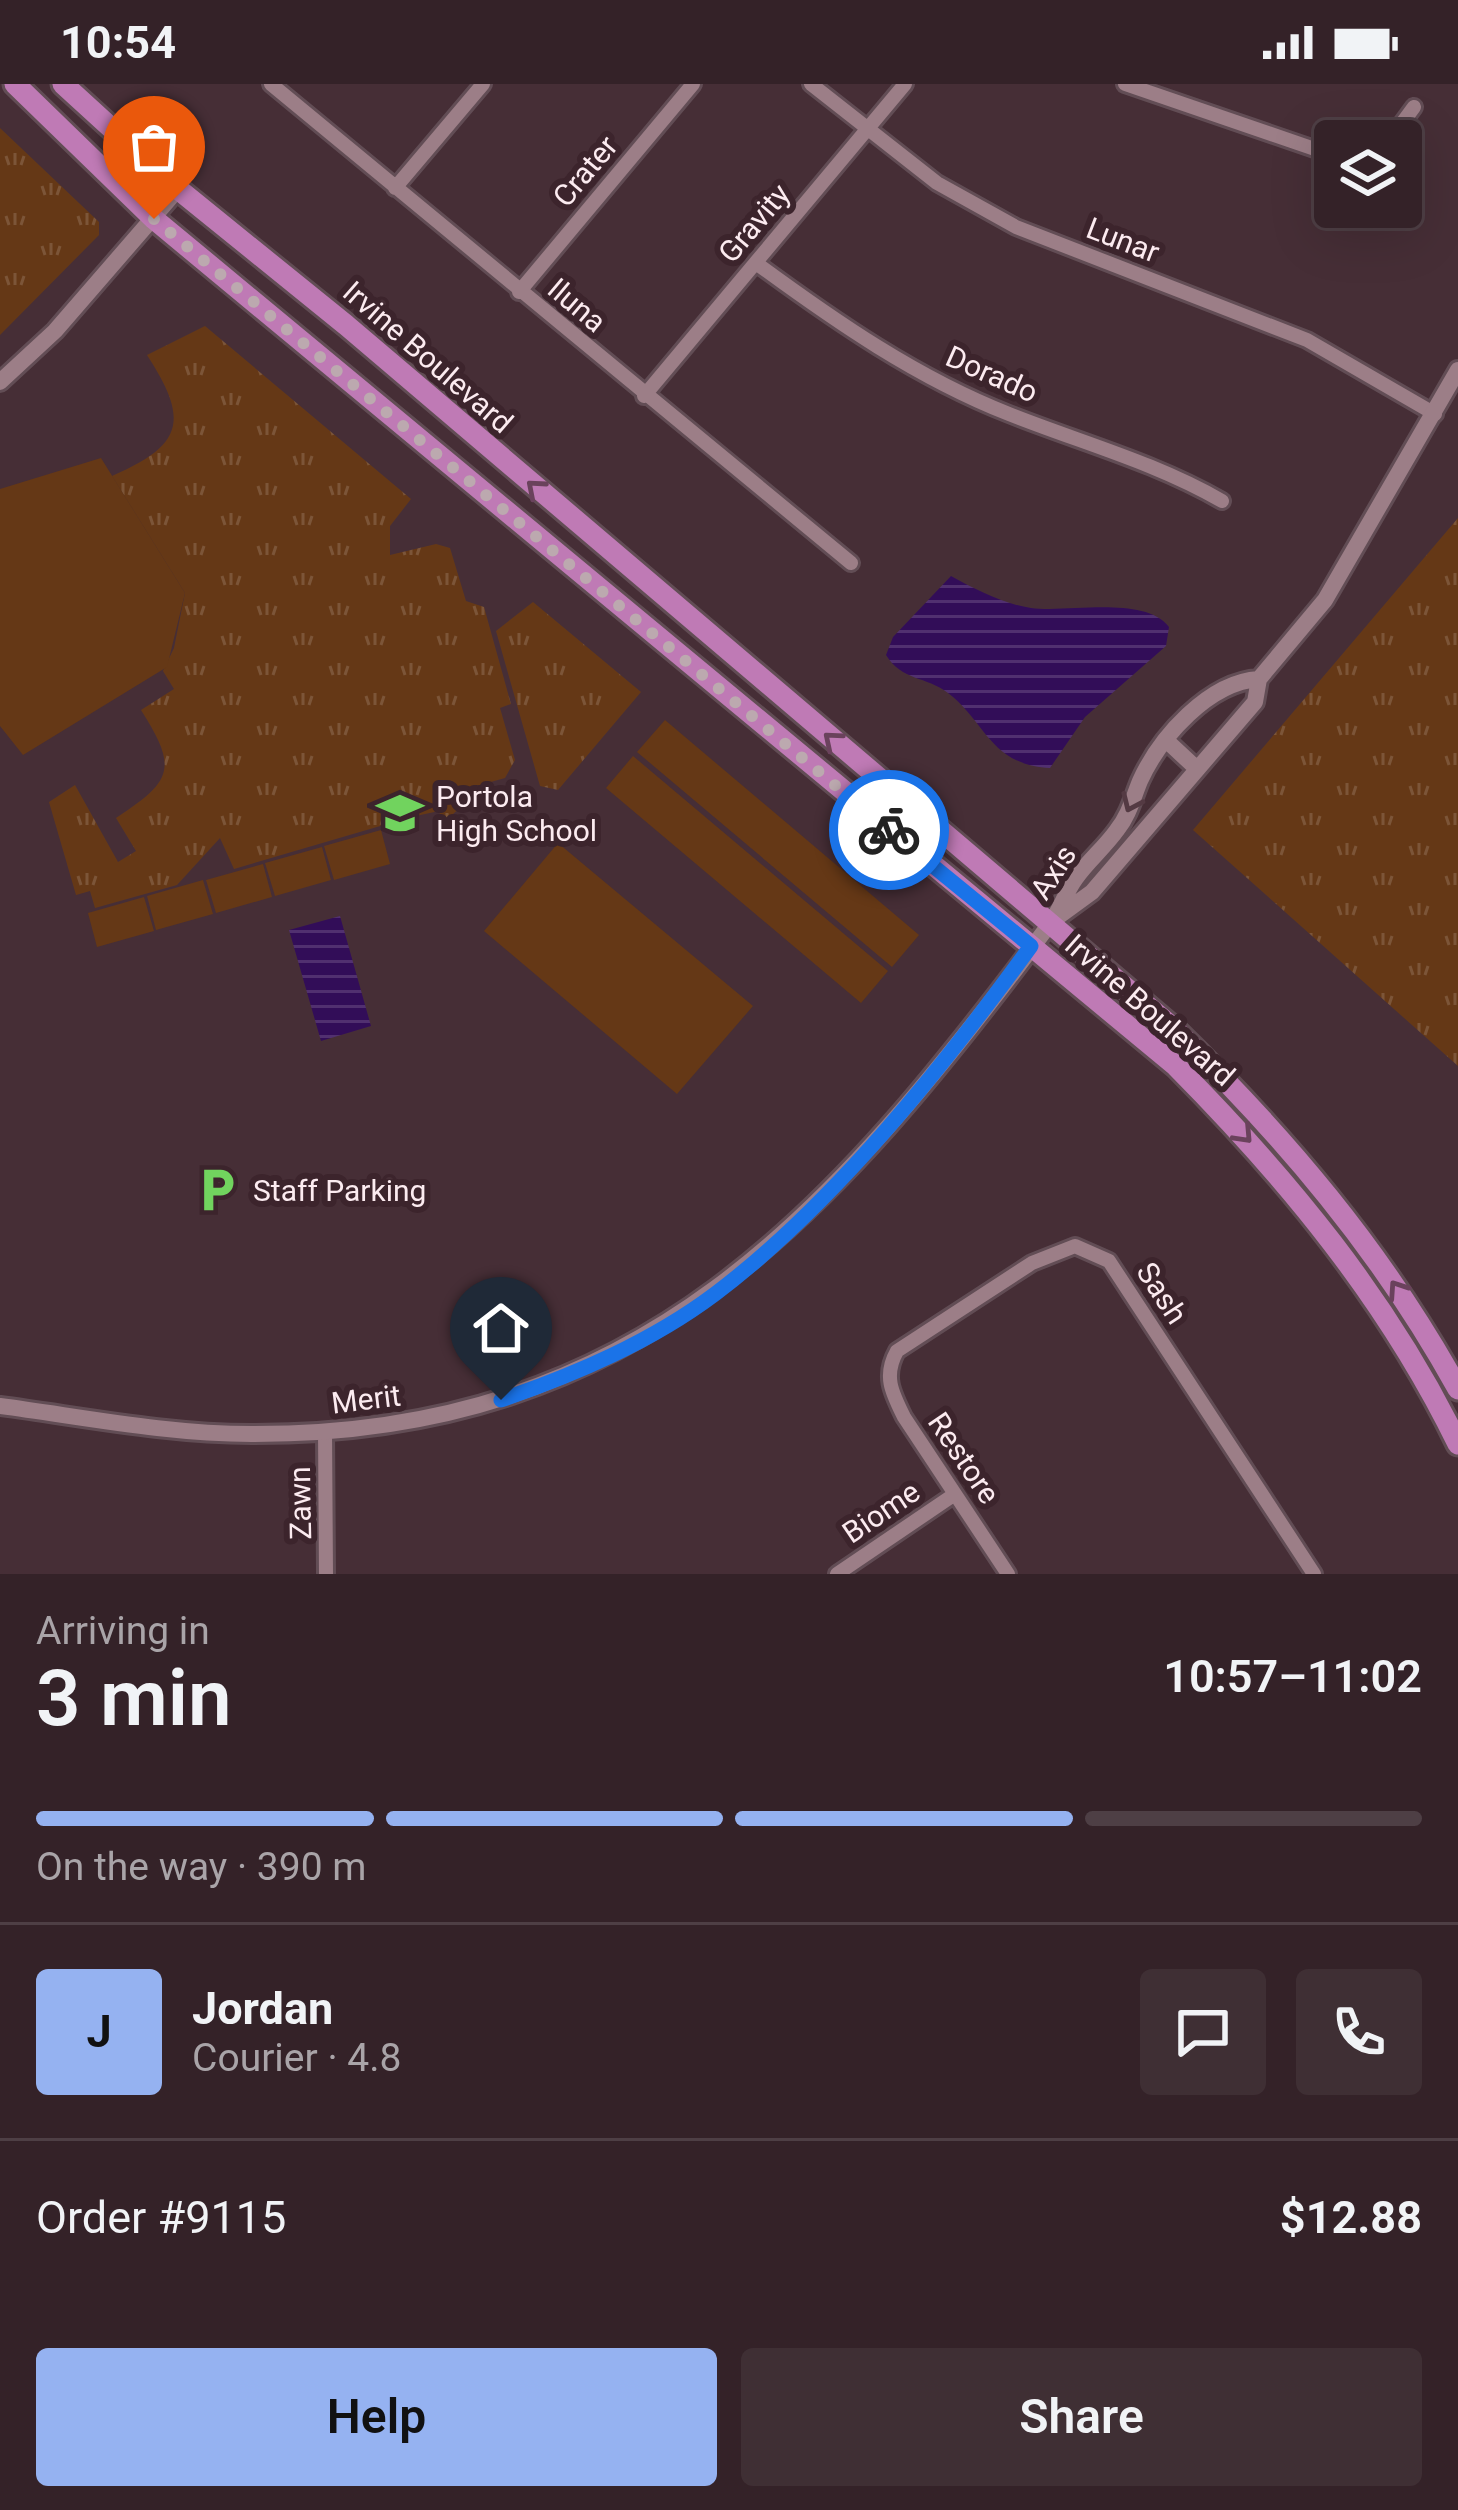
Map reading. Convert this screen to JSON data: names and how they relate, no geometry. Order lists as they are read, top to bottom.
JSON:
{
  "streets": {
    "main road": ["Irvine Boulevard"],
    "street": [
      "Crater",
      "Gravity",
      "Lunar",
      "Iluna",
      "Dorado",
      "Axis",
      "Sash",
      "Merit",
      "Restore",
      "Zawn",
      "Biome"
    ]
  },
  "crossings": [
    ["Crater", "Iluna"],
    ["Gravity", "Lunar"],
    ["Gravity", "Iluna"],
    ["Gravity", "Dorado"],
    ["Lunar", "Axis"],
    ["Irvine Boulevard", "Axis"],
    ["Irvine Boulevard", "Merit"],
    ["Axis", "Merit"],
    ["Sash", "Restore"],
    ["Merit", "Zawn"],
    ["Restore", "Biome"]
  ],
  "places": {
    "school or university": ["Portola High School"],
    "parking": ["Staff Parking"]
  },
  "page": {
    "status": "10:54",
    "heading": ["3 min", "Arriving in", "10:57–11:02"],
    "panel": [
      "Jordan",
      "Courier · 4.8",
      "Order #9115",
      "$12.88"
    ],
    "bar": "On the way · 390 m",
    "round": "J",
    "buttons": ["Help", "Share"]
  }
}
